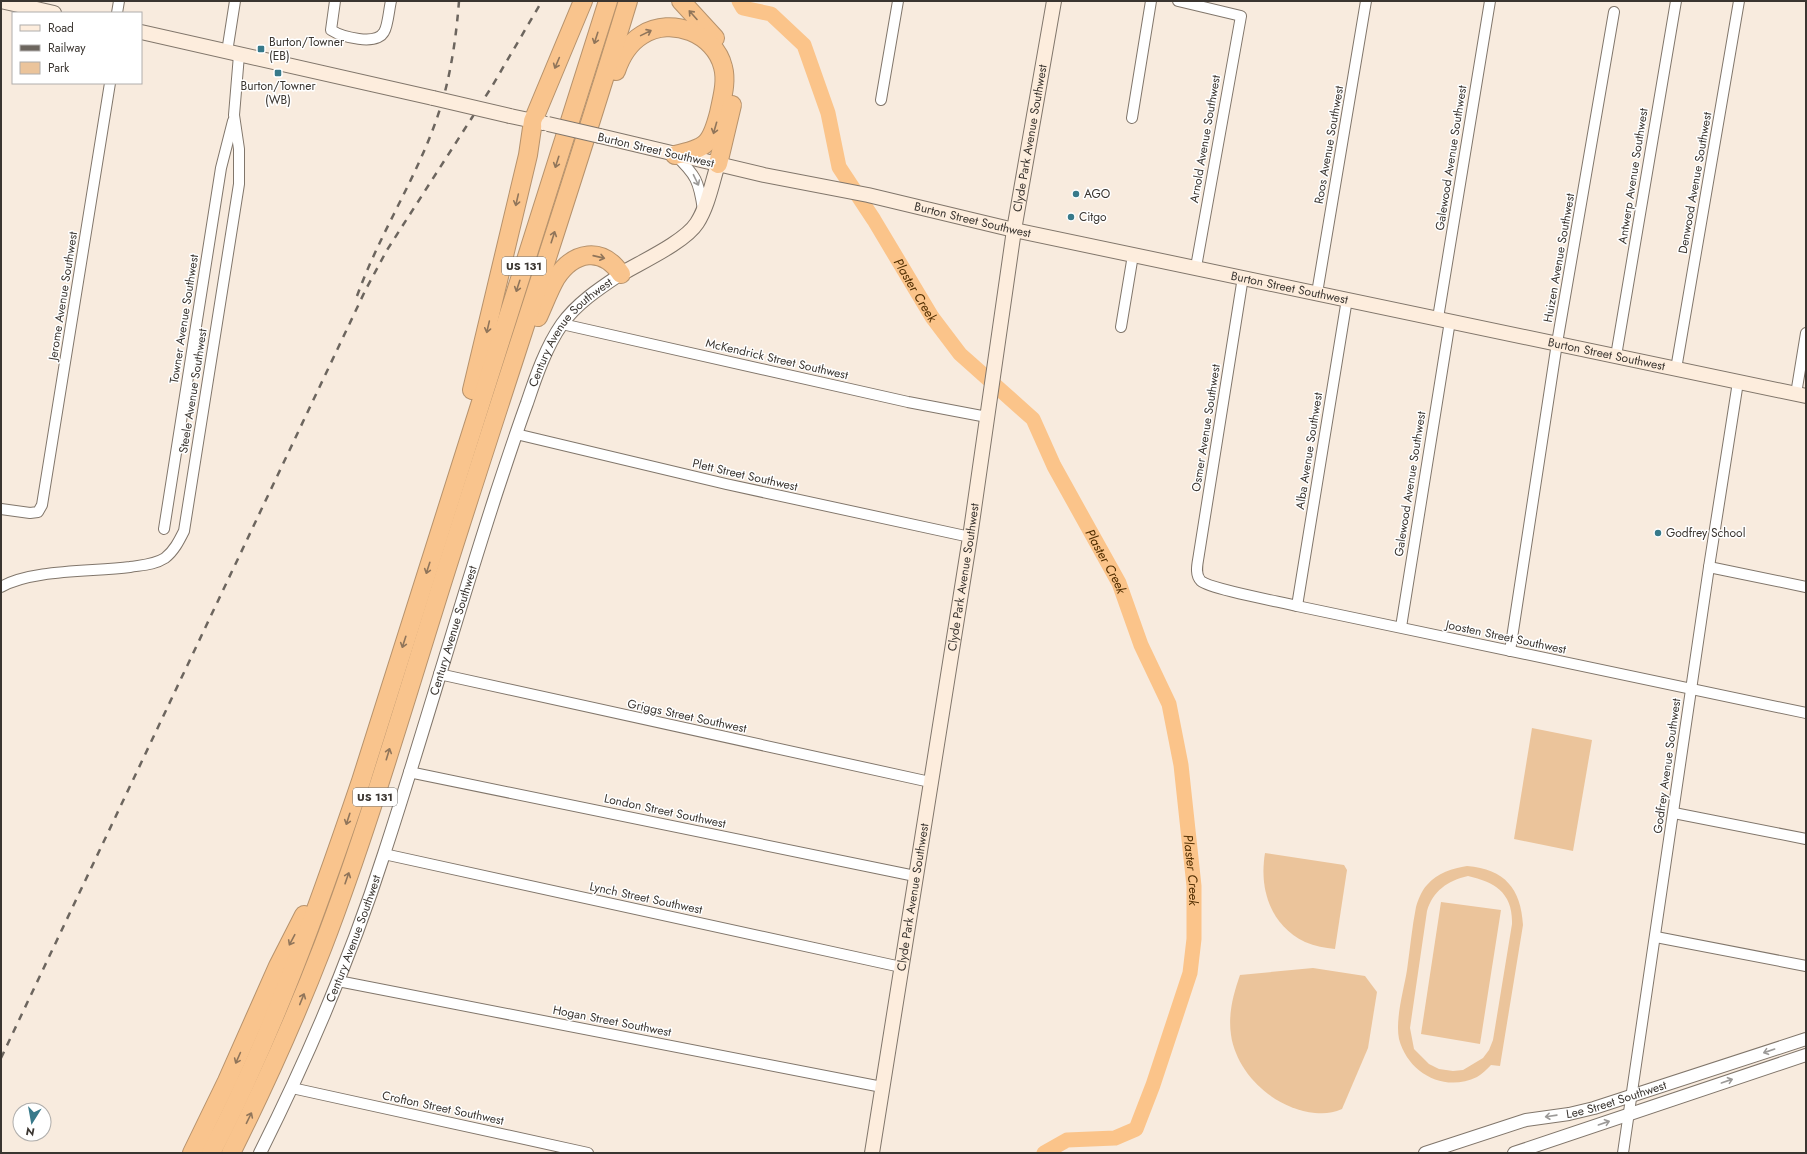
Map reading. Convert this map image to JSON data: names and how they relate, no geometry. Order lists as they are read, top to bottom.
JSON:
{
  "streets": {
    "highway": ["US 131"],
    "main road": ["Clyde Park Avenue Southwest", "Burton Street Southwest", "Century Avenue Southwest"],
    "street": [
      "Arnold Avenue Southwest",
      "Roos Avenue Southwest",
      "Galewood Avenue Southwest",
      "Antwerp Avenue Southwest",
      "Denwood Avenue Southwest",
      "Huizen Avenue Southwest",
      "Jerome Avenue Southwest",
      "Towner Avenue Southwest",
      "McKendrick Street Southwest",
      "Steele Avenue Southwest",
      "Osmer Avenue Southwest",
      "Alba Avenue Southwest",
      "Plett Street Southwest",
      "Joosten Street Southwest",
      "Griggs Street Southwest",
      "Godfrey Avenue Southwest",
      "London Street Southwest",
      "Lynch Street Southwest",
      "Hogan Street Southwest",
      "Lee Street Southwest",
      "Crofton Street Southwest"
    ]
  },
  "crossings": [
    ["Clyde Park Avenue Southwest", "Burton Street Southwest"],
    ["Clyde Park Avenue Southwest", "McKendrick Street Southwest"],
    ["Clyde Park Avenue Southwest", "Plett Street Southwest"],
    ["Clyde Park Avenue Southwest", "Griggs Street Southwest"],
    ["Clyde Park Avenue Southwest", "London Street Southwest"],
    ["Clyde Park Avenue Southwest", "Lynch Street Southwest"],
    ["Clyde Park Avenue Southwest", "Hogan Street Southwest"],
    ["Arnold Avenue Southwest", "Burton Street Southwest"],
    ["Roos Avenue Southwest", "Burton Street Southwest"],
    ["Burton Street Southwest", "Galewood Avenue Southwest"],
    ["Burton Street Southwest", "Antwerp Avenue Southwest"],
    ["Burton Street Southwest", "Denwood Avenue Southwest"],
    ["Burton Street Southwest", "Huizen Avenue Southwest"],
    ["Burton Street Southwest", "Century Avenue Southwest"],
    ["Burton Street Southwest", "Steele Avenue Southwest"],
    ["Burton Street Southwest", "Osmer Avenue Southwest"],
    ["Burton Street Southwest", "Alba Avenue Southwest"],
    ["Burton Street Southwest", "Godfrey Avenue Southwest"],
    ["Galewood Avenue Southwest", "Joosten Street Southwest"],
    ["Huizen Avenue Southwest", "Joosten Street Southwest"],
    ["Towner Avenue Southwest", "Steele Avenue Southwest"],
    ["Century Avenue Southwest", "McKendrick Street Southwest"],
    ["Century Avenue Southwest", "Plett Street Southwest"],
    ["Century Avenue Southwest", "Griggs Street Southwest"],
    ["Century Avenue Southwest", "London Street Southwest"],
    ["Century Avenue Southwest", "Lynch Street Southwest"],
    ["Century Avenue Southwest", "Hogan Street Southwest"],
    ["Century Avenue Southwest", "Crofton Street Southwest"],
    ["Osmer Avenue Southwest", "Joosten Street Southwest"],
    ["Alba Avenue Southwest", "Joosten Street Southwest"],
    ["Joosten Street Southwest", "Godfrey Avenue Southwest"],
    ["Godfrey Avenue Southwest", "Lee Street Southwest"]
  ],
  "water": ["Plaster Creek"],
  "places": {
    "transit": ["Burton/Towner (EB)", "Burton/Towner (WB)"],
    "other": ["AGO", "Citgo", "Godfrey School"]
  },
  "legend": ["Road", "Railway", "Park"],
  "north": "bottom"
}
